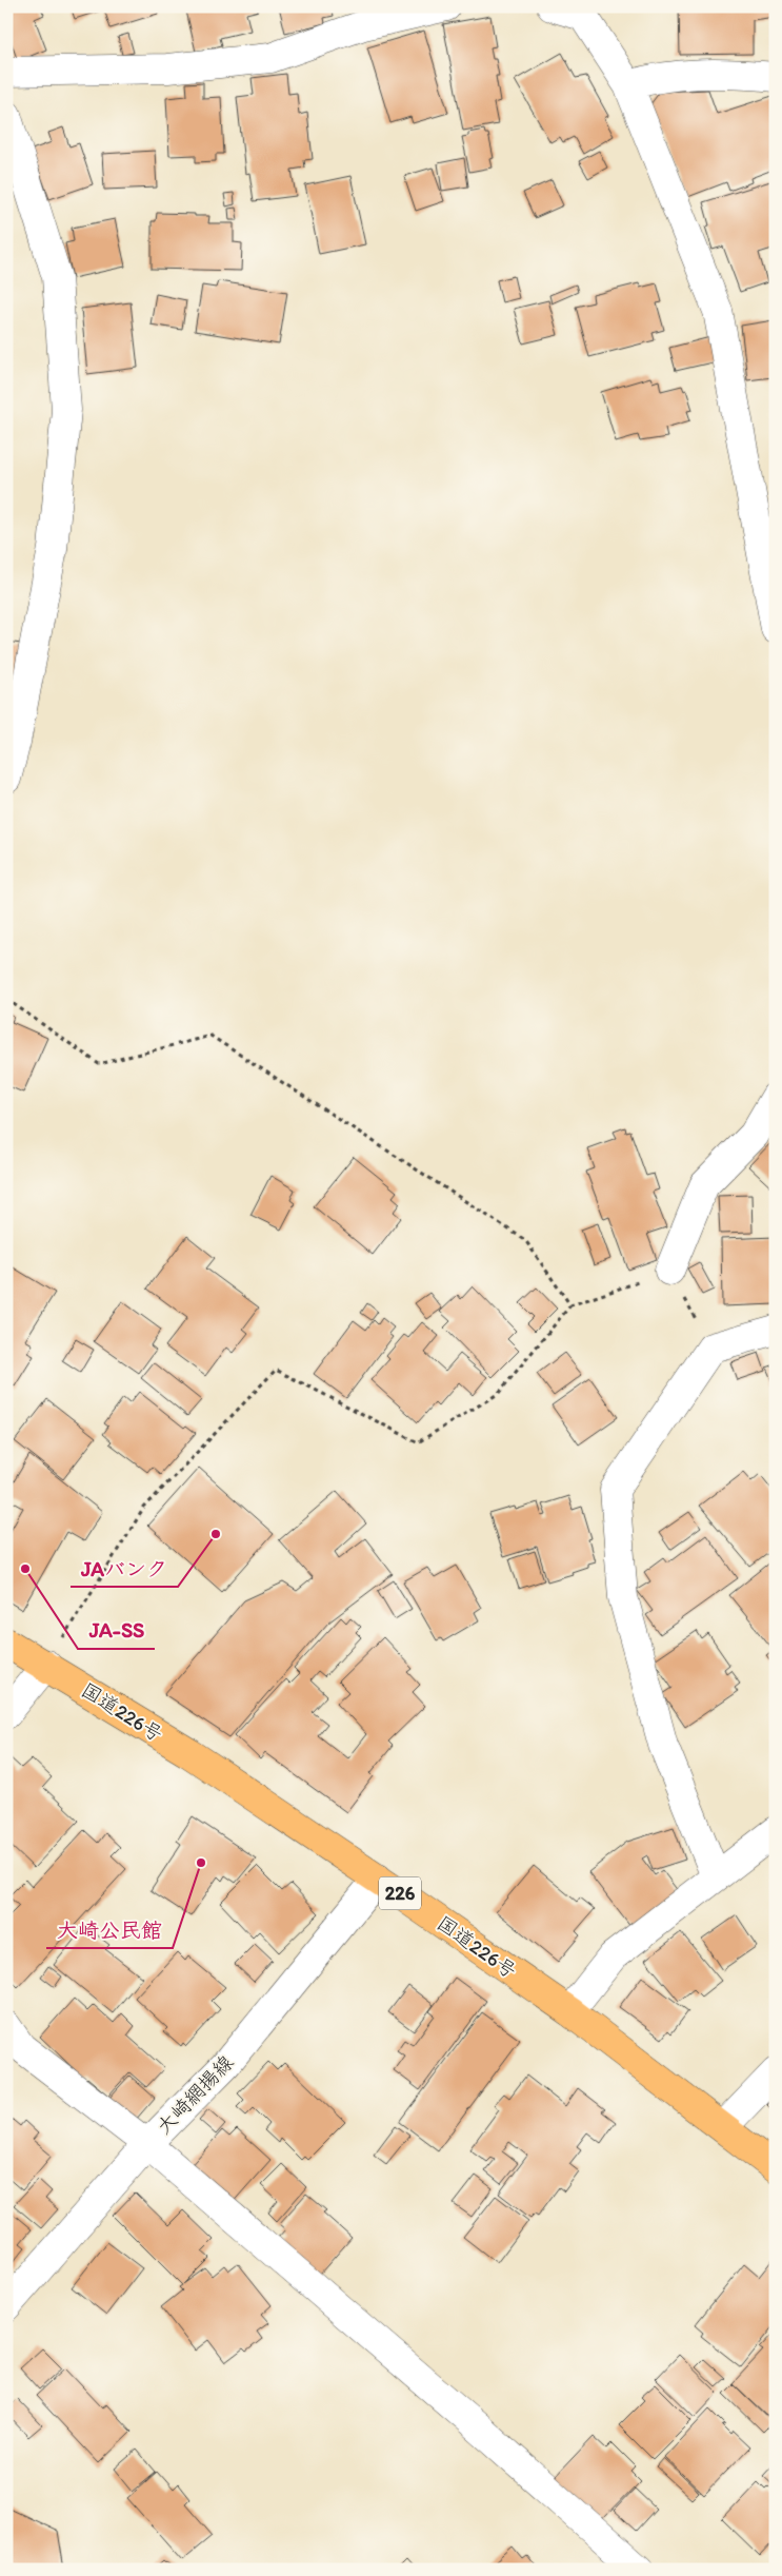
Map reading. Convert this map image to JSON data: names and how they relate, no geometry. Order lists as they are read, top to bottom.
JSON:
{
  "streets": {
    "highway": ["国道226号", "226"],
    "street": ["大崎網揚線"]
  },
  "crossings": [
    ["国道226号", "大崎網揚線"]
  ],
  "places": ["JAバンク", "JA-SS", "大崎公民館"]
}
